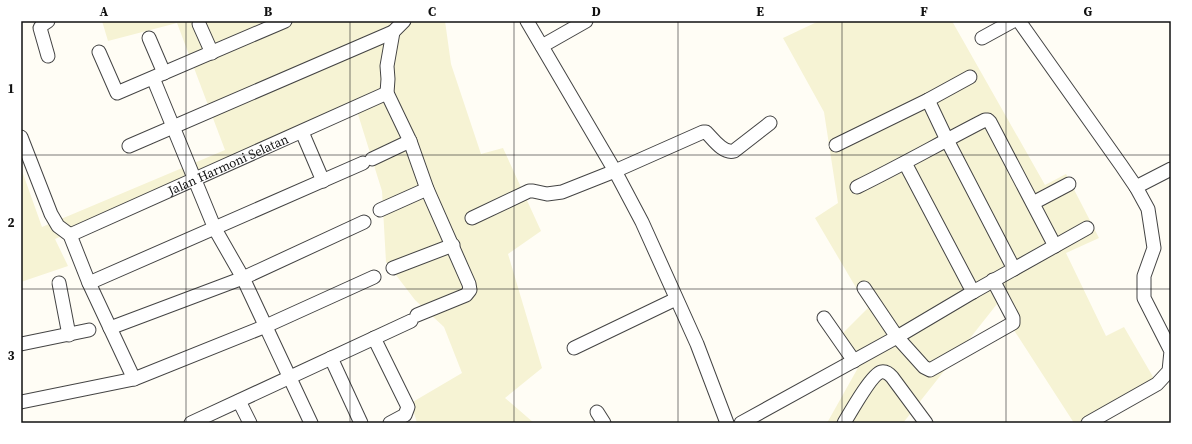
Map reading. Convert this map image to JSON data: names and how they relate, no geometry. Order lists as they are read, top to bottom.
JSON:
{
  "streets": {
    "street": ["Jalan Harmoni Selatan"]
  },
  "grid": {
    "columns": [
      "A",
      "B",
      "C",
      "D",
      "E",
      "F",
      "G"
    ],
    "rows": ["1", "2", "3"]
  }
}
